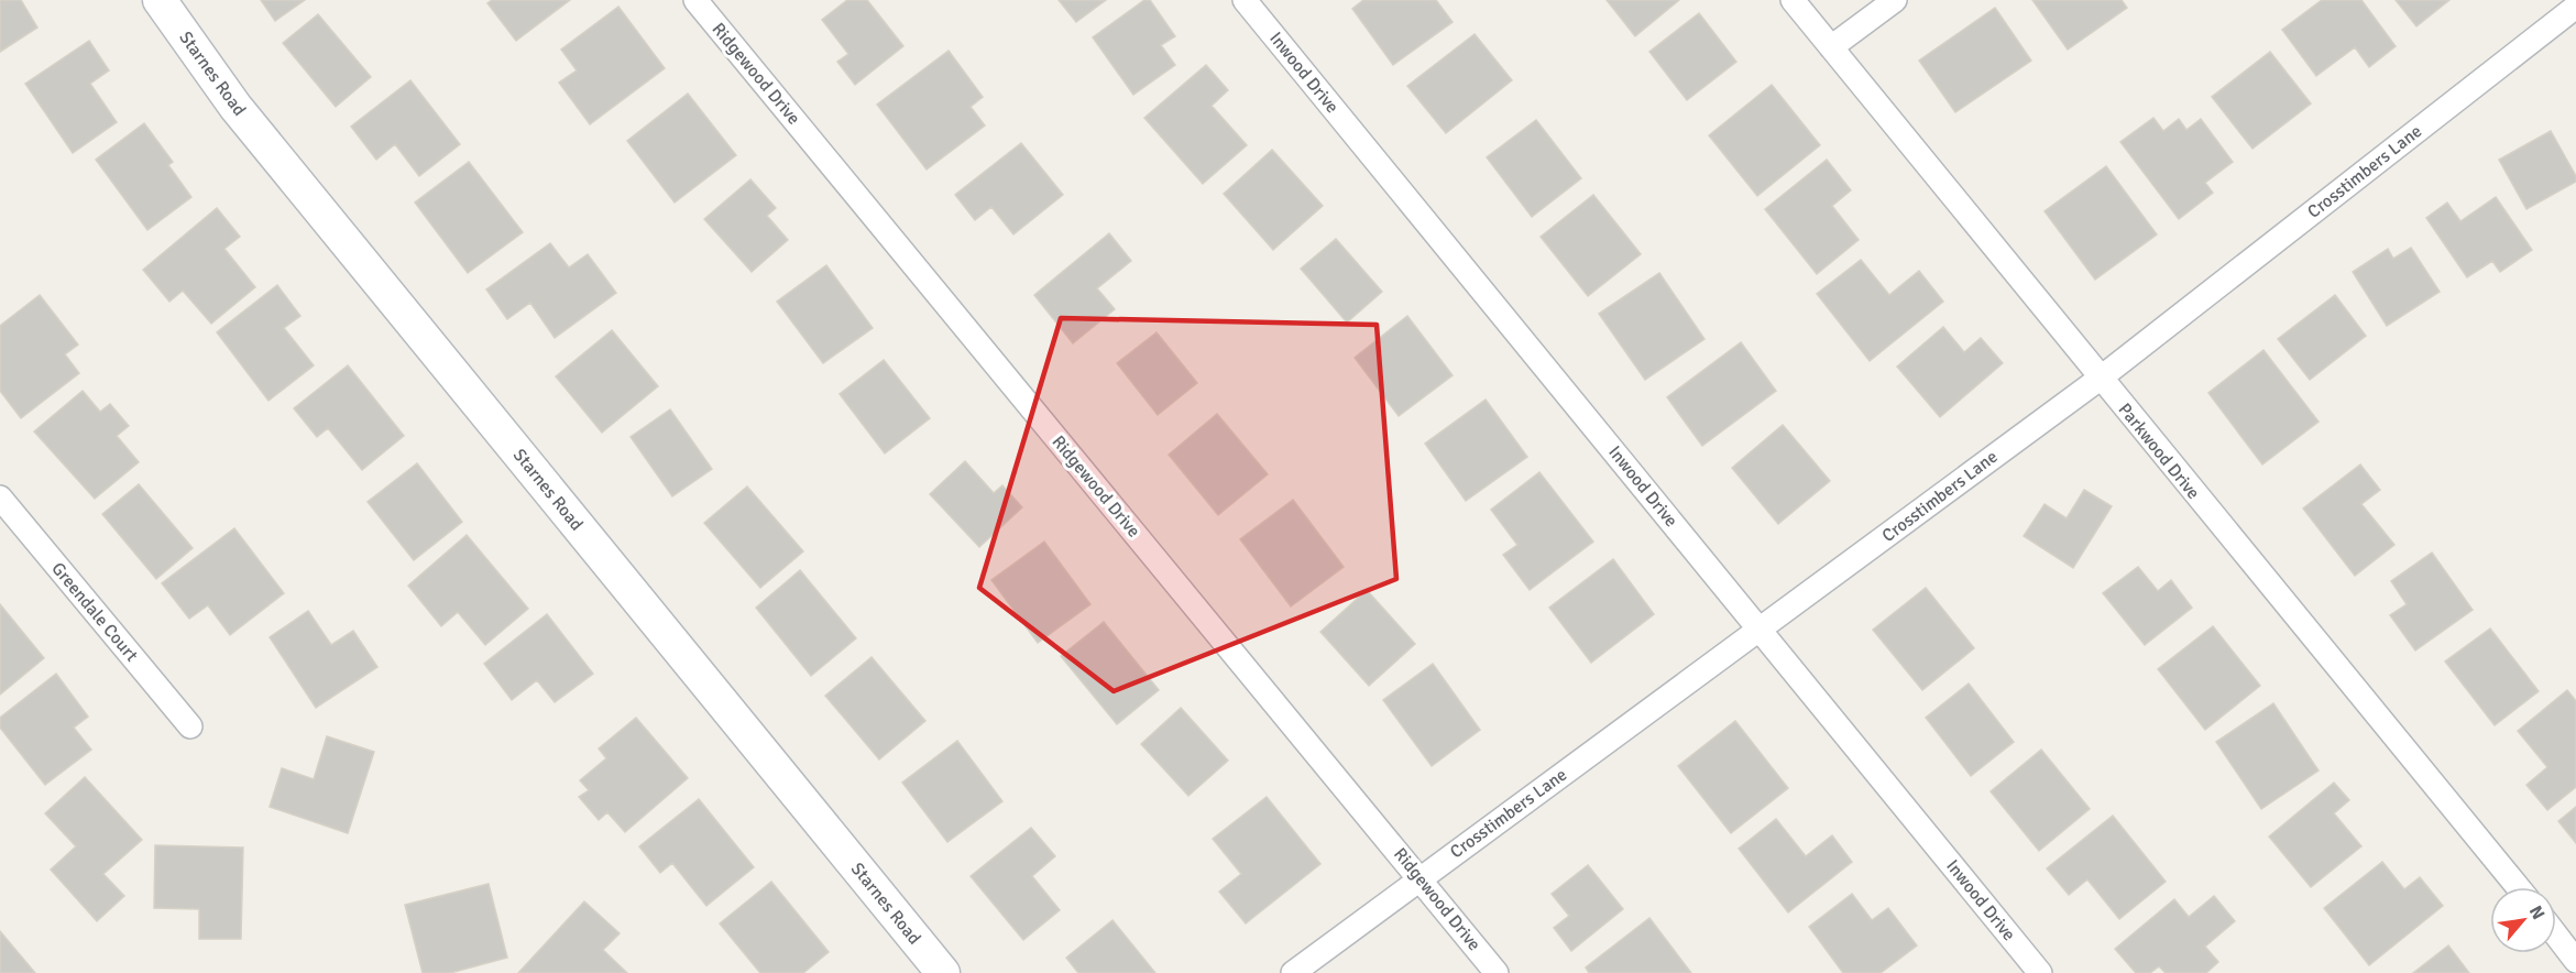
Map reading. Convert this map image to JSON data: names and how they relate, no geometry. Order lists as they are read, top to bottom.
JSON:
{
  "streets": {
    "main road": ["Starnes Road"],
    "street": [
      "Inwood Drive",
      "Ridgewood Drive",
      "Crosstimbers Lane",
      "Parkwood Drive",
      "Greendale Court"
    ]
  },
  "crossings": [
    ["Inwood Drive", "Crosstimbers Lane"],
    ["Ridgewood Drive", "Crosstimbers Lane"],
    ["Crosstimbers Lane", "Parkwood Drive"]
  ],
  "north": "top right"
}
